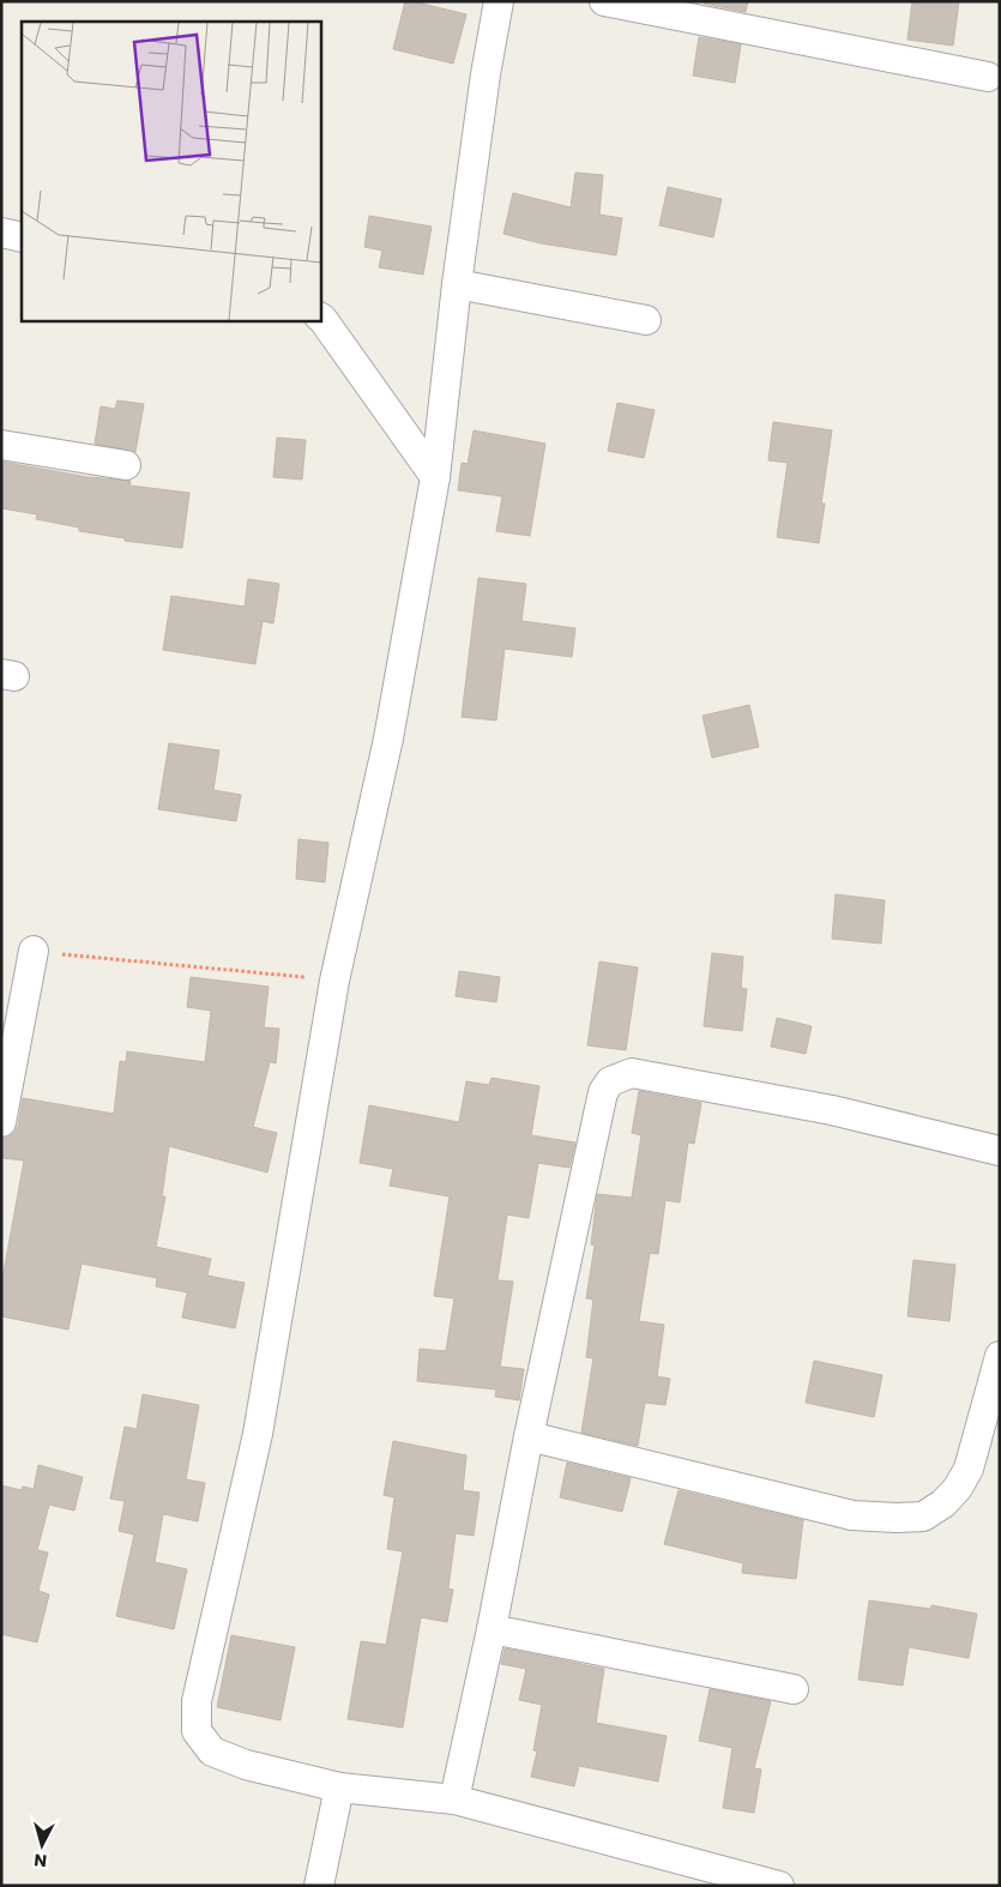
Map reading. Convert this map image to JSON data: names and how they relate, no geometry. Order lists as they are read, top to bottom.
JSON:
{
  "north": "bottom"
}
